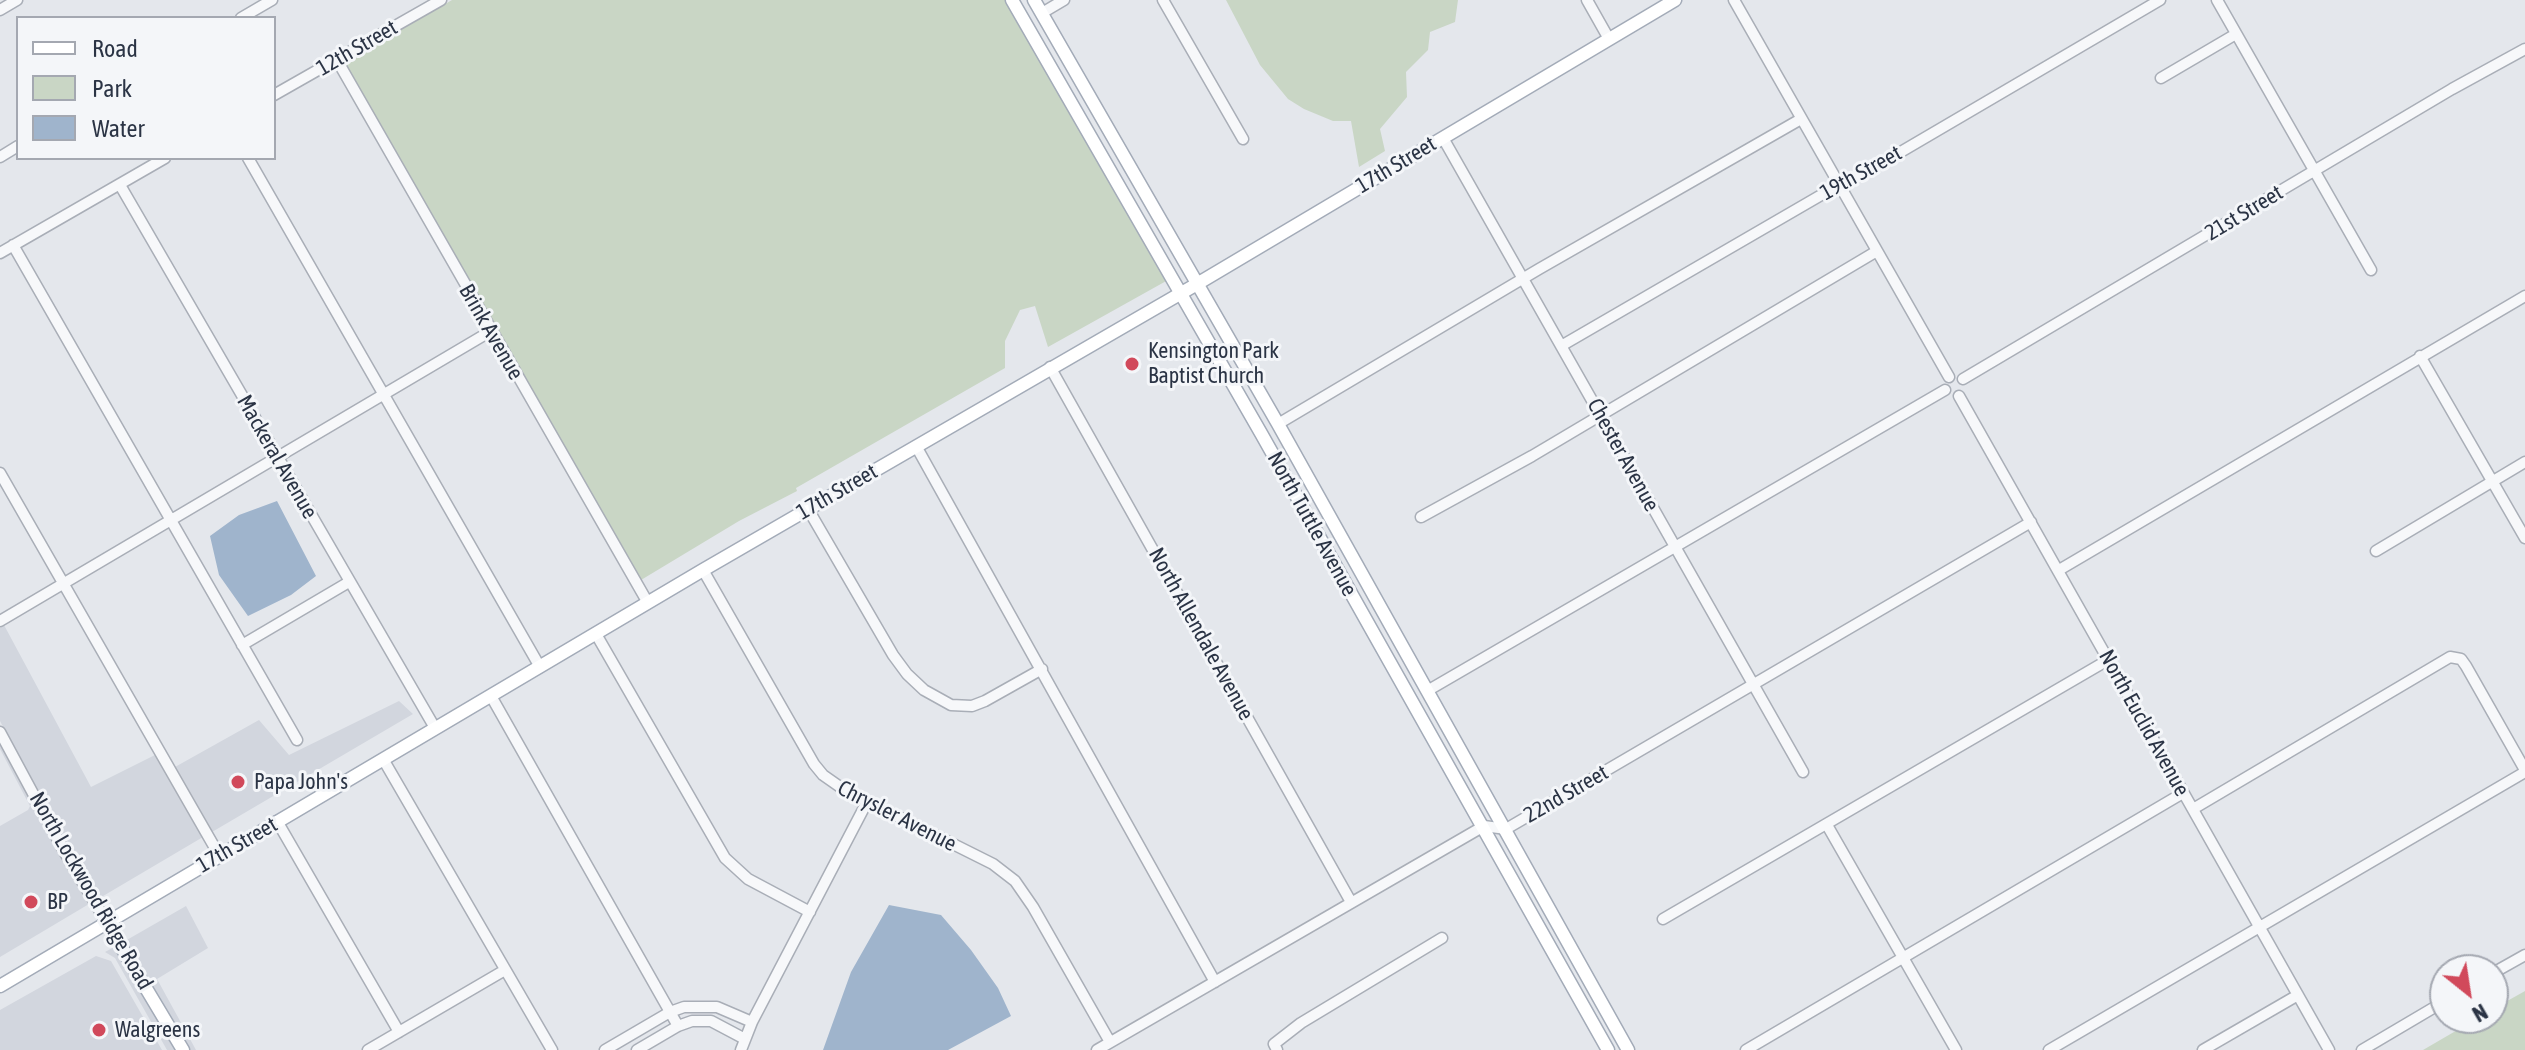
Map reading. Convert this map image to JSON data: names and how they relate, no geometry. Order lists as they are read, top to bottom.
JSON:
{
  "streets": {
    "main road": ["17th Street", "North Tuttle Avenue", "North Lockwood Ridge Road"],
    "street": [
      "12th Street",
      "19th Street",
      "21st Street",
      "Brink Avenue",
      "Chester Avenue",
      "Mackeral Avenue",
      "North Allendale Avenue",
      "North Euclid Avenue",
      "22nd Street",
      "Chrysler Avenue"
    ]
  },
  "crossings": [
    ["12th Street", "Brink Avenue"],
    ["17th Street", "Brink Avenue"],
    ["17th Street", "Chester Avenue"],
    ["17th Street", "Mackeral Avenue"],
    ["17th Street", "North Tuttle Avenue"],
    ["17th Street", "North Allendale Avenue"],
    ["17th Street", "Chrysler Avenue"],
    ["17th Street", "North Lockwood Ridge Road"],
    ["19th Street", "Chester Avenue"],
    ["Chester Avenue", "22nd Street"],
    ["North Tuttle Avenue", "22nd Street"],
    ["North Euclid Avenue", "22nd Street"]
  ],
  "places": [
    "Kensington Park Baptist Church",
    "Papa John's",
    "BP",
    "Walgreens"
  ],
  "legend": ["Road", "Park", "Water"],
  "north": "bottom right"
}
